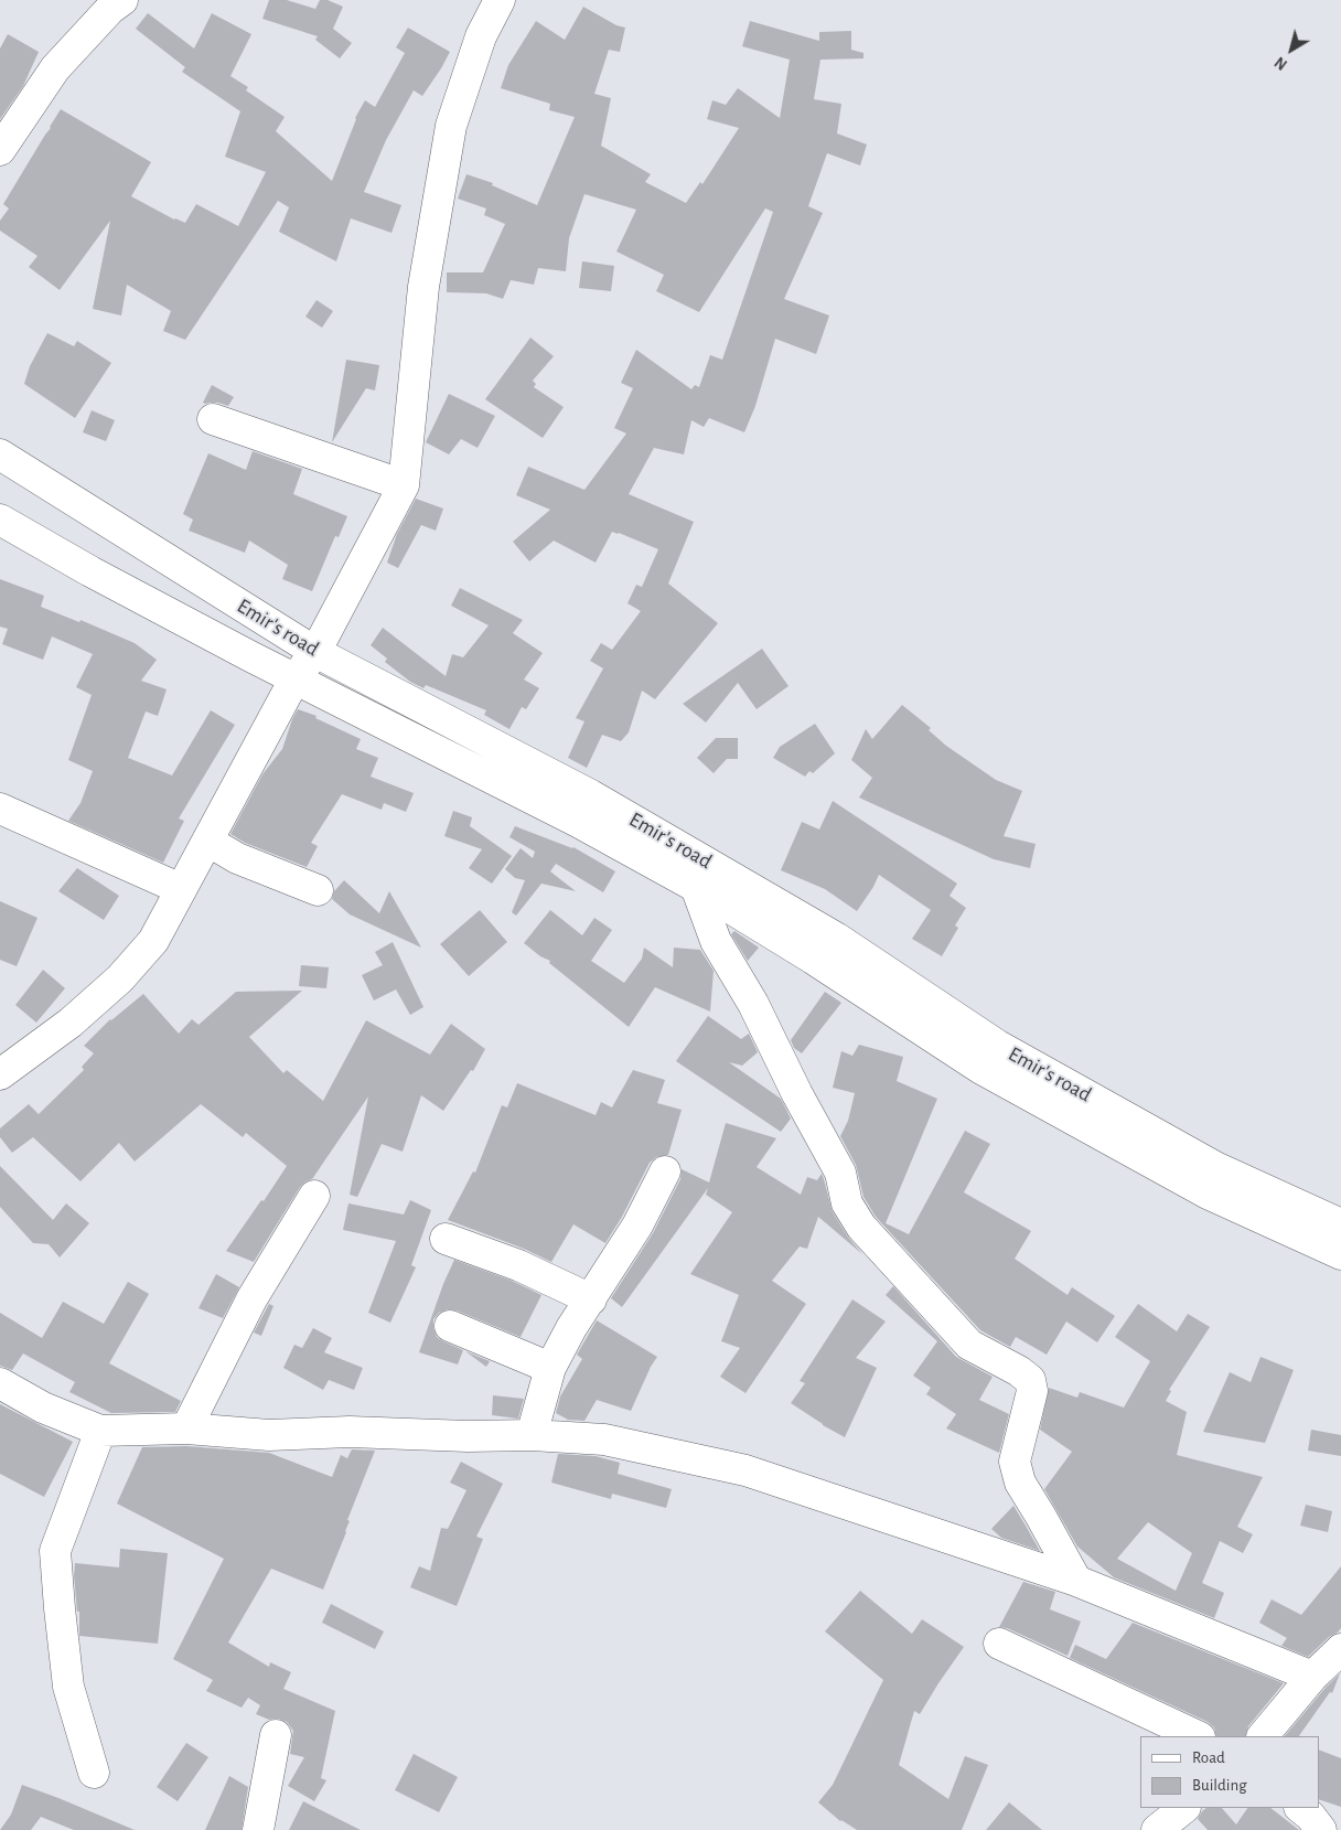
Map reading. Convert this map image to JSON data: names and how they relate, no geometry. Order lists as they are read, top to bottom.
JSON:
{
  "streets": {
    "street": ["Emir's road"]
  },
  "legend": ["Road", "Building"],
  "north": "bottom left"
}
